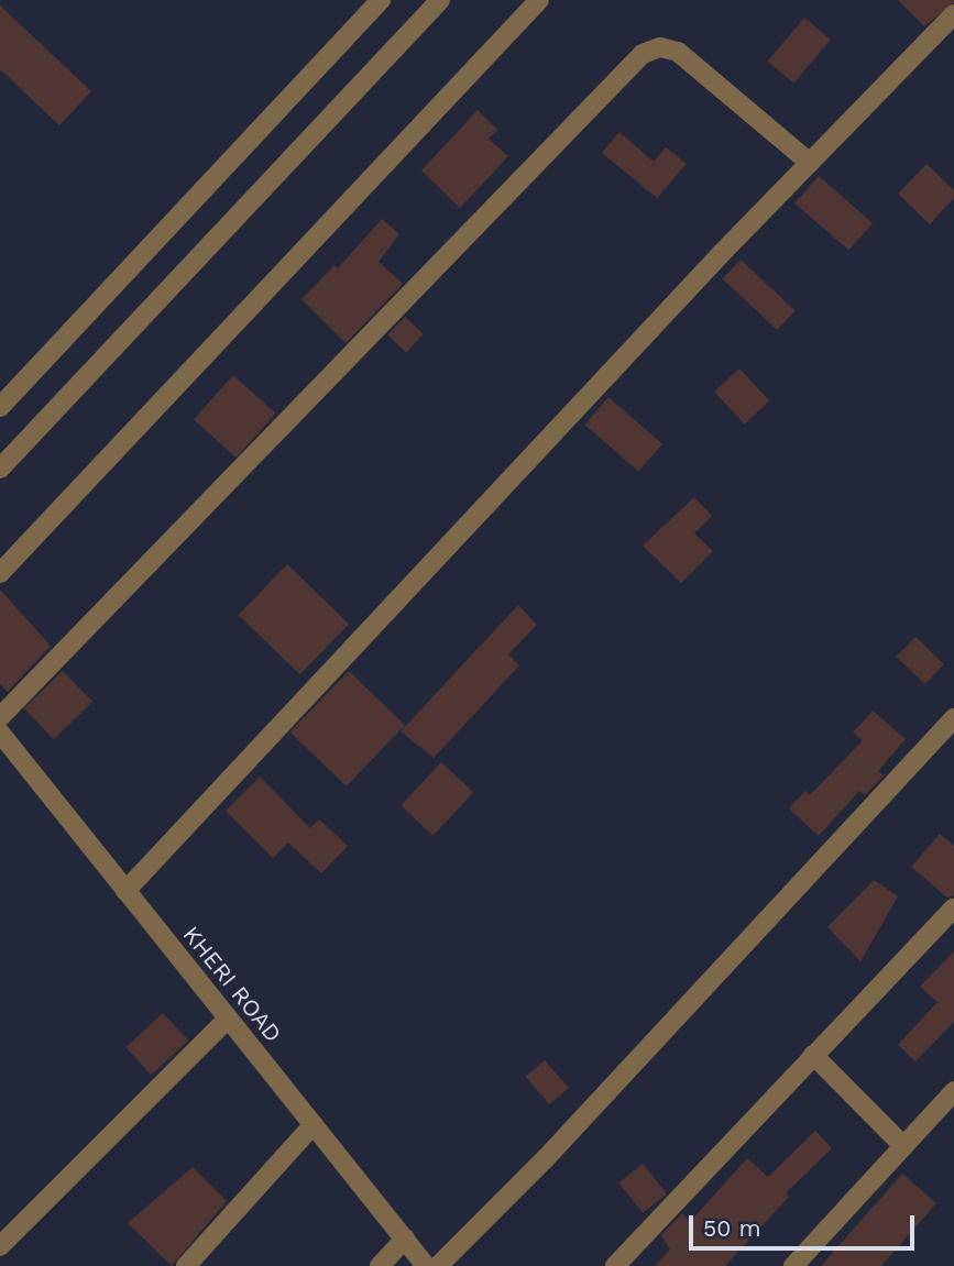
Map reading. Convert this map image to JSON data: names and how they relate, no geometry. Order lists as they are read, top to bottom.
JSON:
{
  "streets": {
    "street": ["KHERI ROAD"]
  },
  "scale_bar": "50 m"
}
